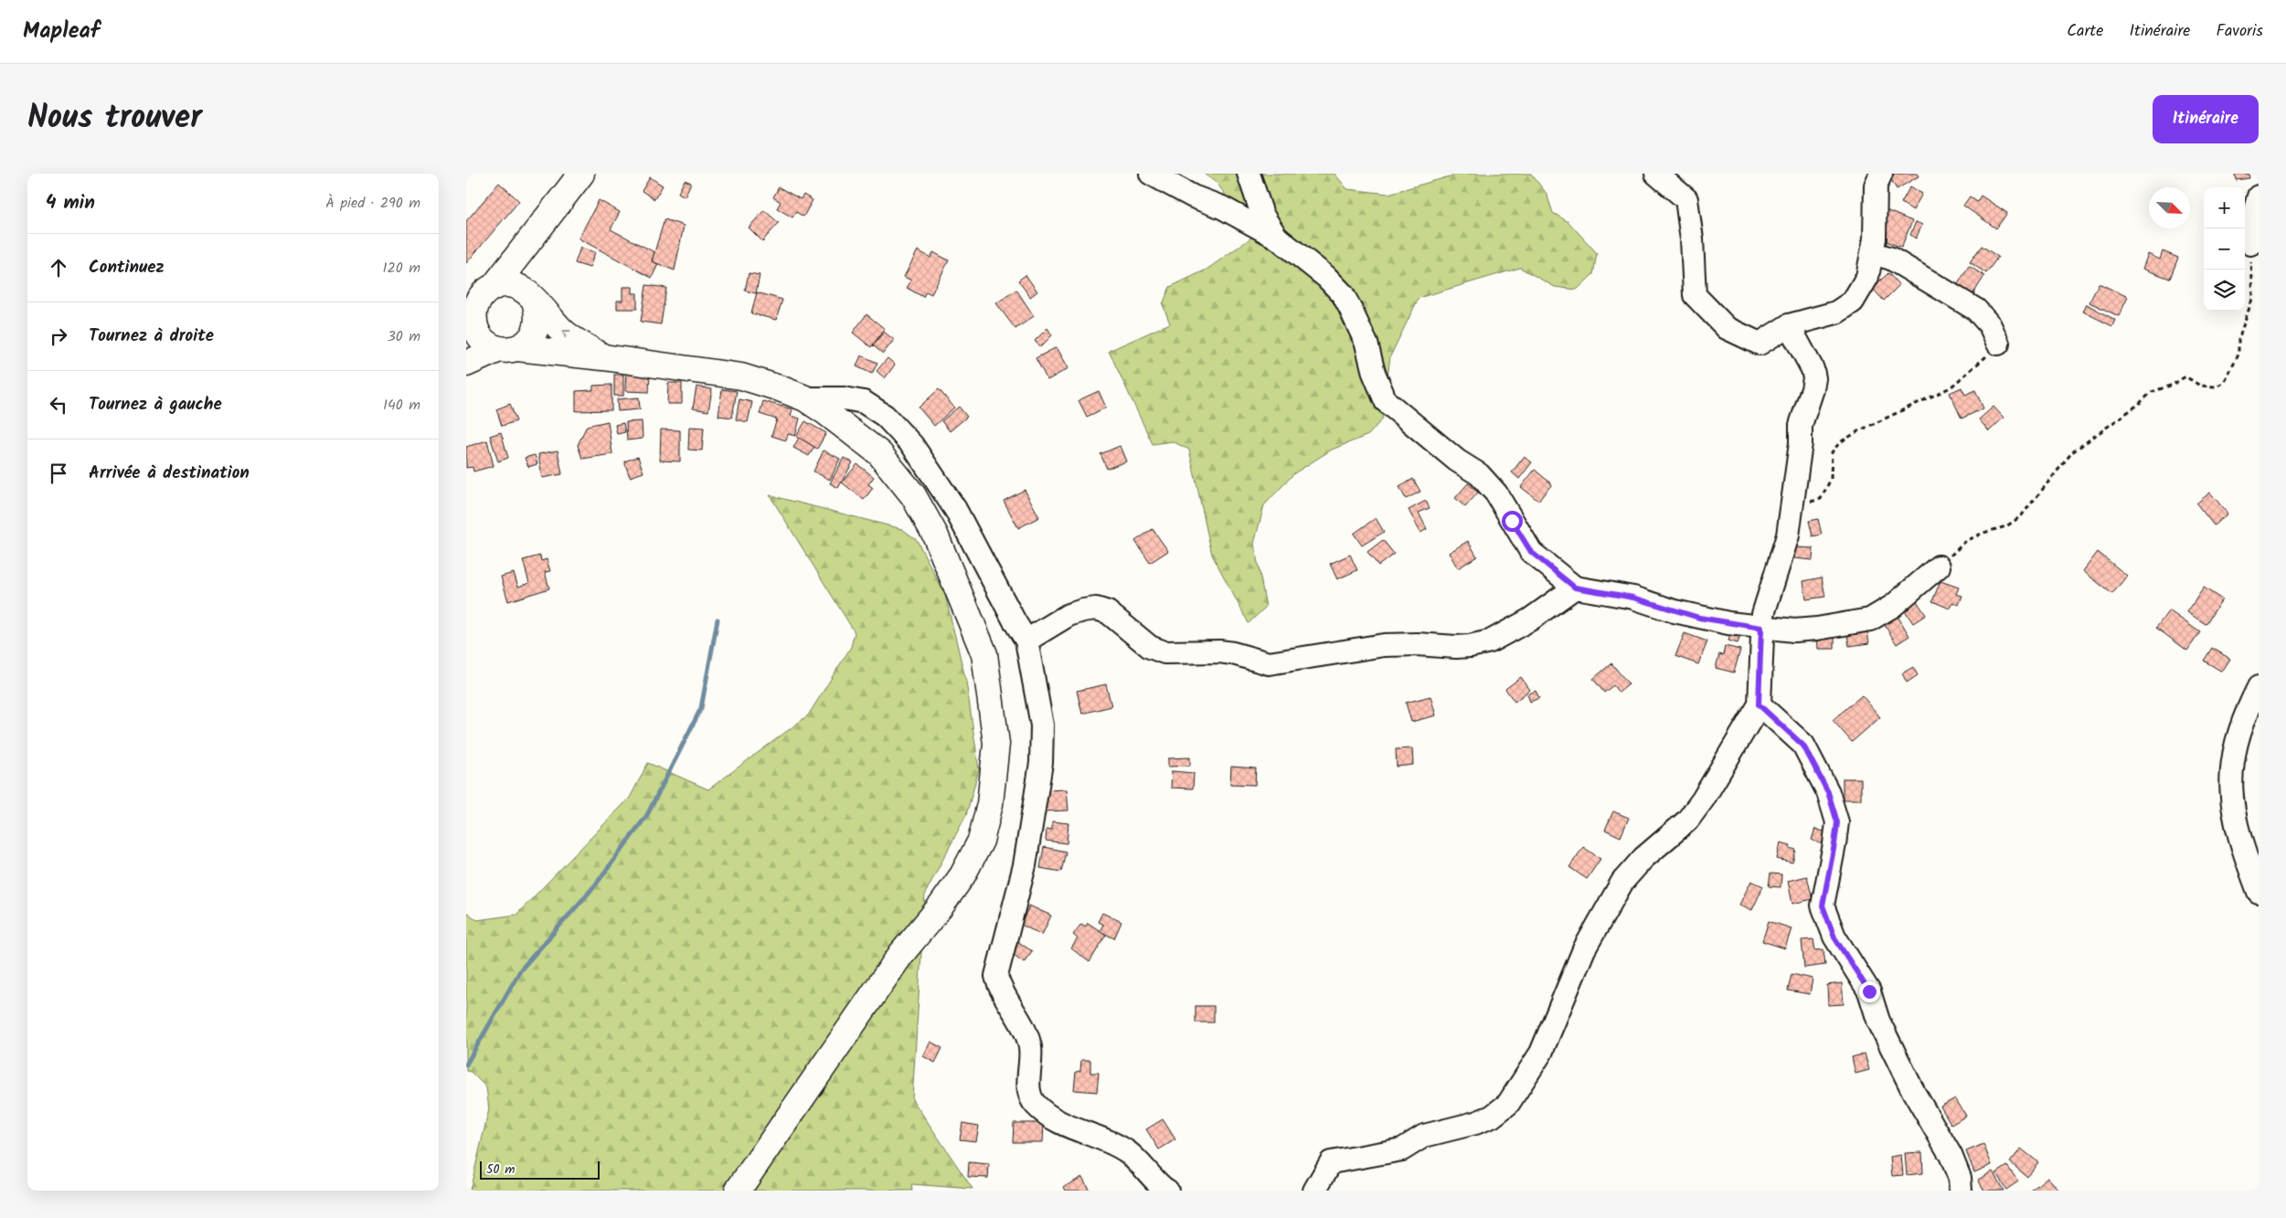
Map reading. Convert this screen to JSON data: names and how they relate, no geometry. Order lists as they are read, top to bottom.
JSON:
{
  "scale_bar": "50 m",
  "north": "bottom right",
  "page": {
    "header": "Mapleaf",
    "nav": ["Carte", "Itinéraire", "Favoris"],
    "title": "Nous trouver",
    "buttons": "Itinéraire",
    "heading": ["4 min", "À pied · 290 m"],
    "map_buttons": ["+", "−"],
    "list": [
      ["Continuez", "120 m"],
      ["Tournez à droite", "30 m"],
      ["Tournez à gauche", "140 m"],
      "Arrivée à destination"
    ],
    "scale": "50 m"
  }
}
